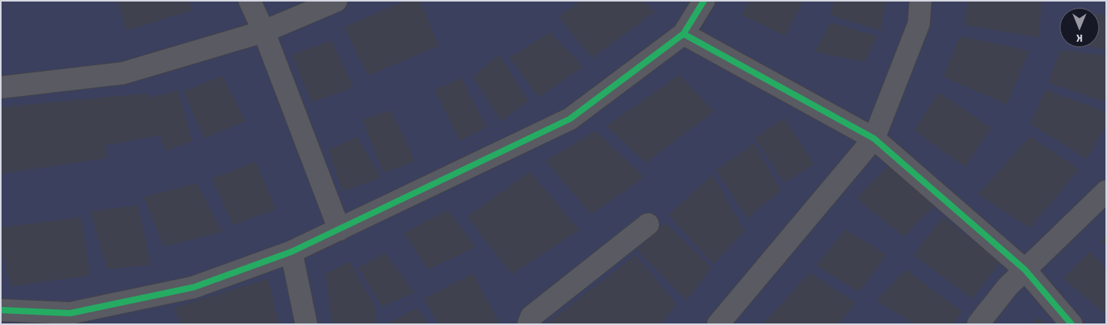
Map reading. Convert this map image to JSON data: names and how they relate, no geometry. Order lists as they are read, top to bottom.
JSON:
{
  "north": "bottom"
}
